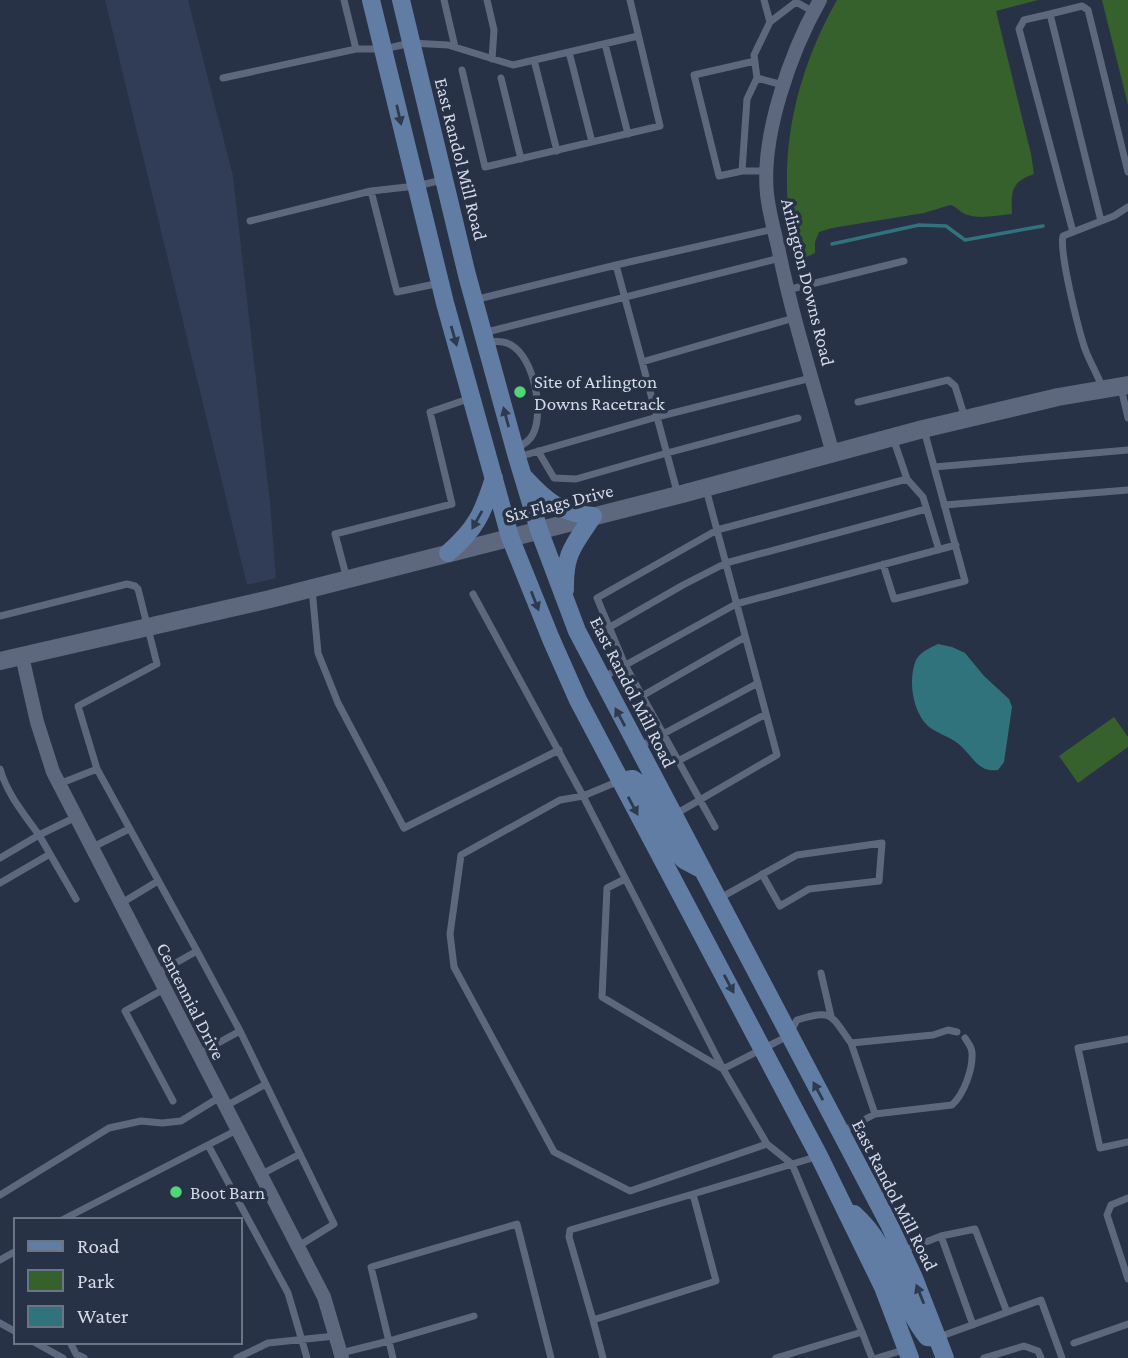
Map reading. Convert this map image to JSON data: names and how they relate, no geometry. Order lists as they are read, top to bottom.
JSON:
{
  "streets": {
    "main road": ["East Randol Mill Road"],
    "street": ["Arlington Downs Road", "Six Flags Drive", "Centennial Drive"]
  },
  "crossings": [
    ["East Randol Mill Road", "Six Flags Drive"],
    ["Arlington Downs Road", "Six Flags Drive"],
    ["Six Flags Drive", "Centennial Drive"]
  ],
  "places": ["Site of Arlington Downs Racetrack", "Boot Barn"],
  "legend": ["Road", "Park", "Water"]
}
